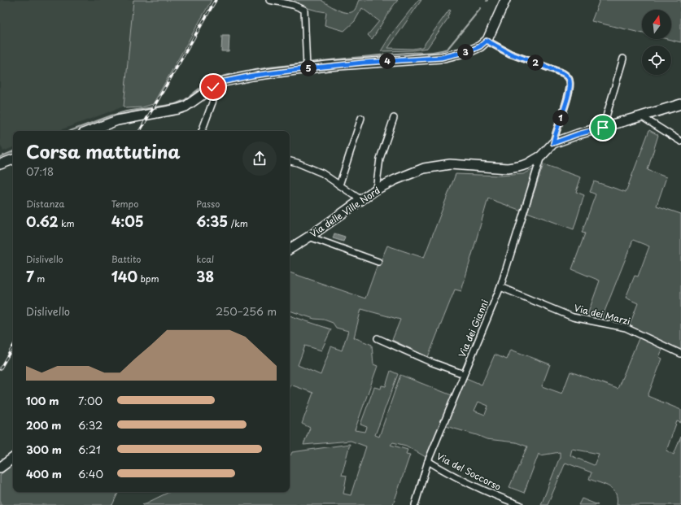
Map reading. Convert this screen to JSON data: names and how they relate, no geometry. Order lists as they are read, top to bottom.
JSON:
{
  "streets": {
    "street": [
      "Via delle Ville Nord",
      "Via dei Marzi",
      "Via dei Gianni",
      "Via del Soccorso"
    ]
  },
  "crossings": [
    ["Via delle Ville Nord", "Via dei Gianni"],
    ["Via dei Marzi", "Via dei Gianni"],
    ["Via dei Gianni", "Via del Soccorso"]
  ],
  "north": "top",
  "page": {
    "pins": [
      "3",
      "4",
      "2",
      "5",
      "1"
    ],
    "heading": ["Corsa mattutina", "07:18"],
    "stats": [
      ["Distanza", "0.62 km"],
      ["Tempo", "4:05"],
      ["Passo", "6:35 /km"],
      ["Dislivello", "7 m"],
      ["Battito", "140 bpm"],
      ["kcal", "38"]
    ],
    "chart": ["Dislivello", "250–256 m"],
    "list": [
      {
        "name": "100 m",
        "note": "7:00"
      },
      {
        "name": "200 m",
        "note": "6:32"
      },
      {
        "name": "300 m",
        "note": "6:21"
      },
      {
        "name": "400 m",
        "note": "6:40"
      }
    ]
  }
}
